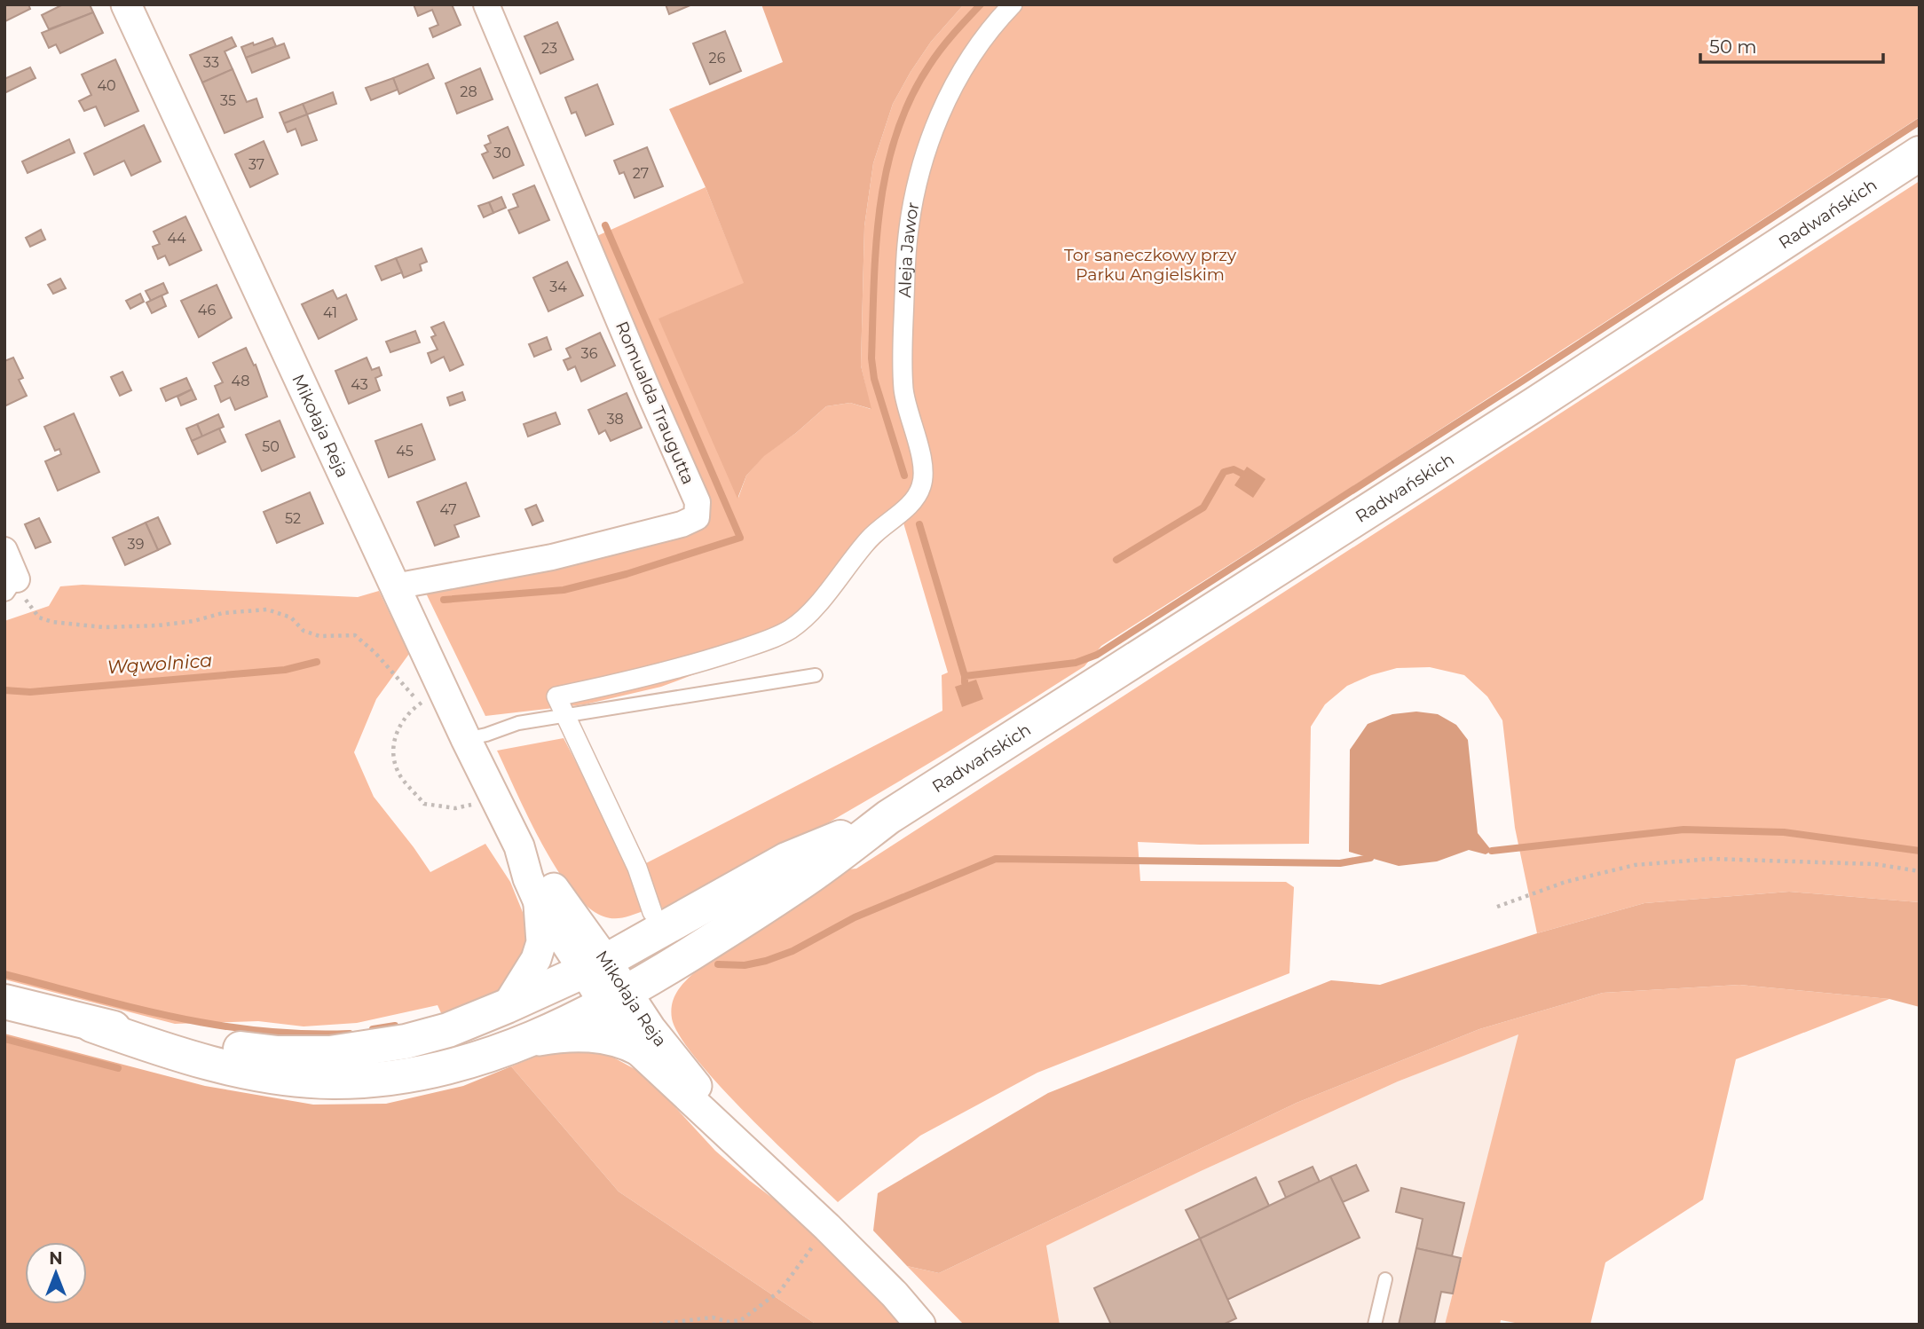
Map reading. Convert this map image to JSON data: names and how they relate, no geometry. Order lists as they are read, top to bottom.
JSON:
{
  "streets": {
    "main road": ["Radwańskich"],
    "street": ["Aleja Jawor", "Romualda Traugutta", "Mikołaja Reja"]
  },
  "crossings": [
    ["Radwańskich", "Mikołaja Reja"],
    ["Romualda Traugutta", "Mikołaja Reja"]
  ],
  "water": ["Wąwolnica"],
  "parks": ["Tor saneczkowy przy Parku Angielskim"],
  "house_numbers": [
    "23",
    "26",
    "33",
    "40",
    "28",
    "35",
    "30",
    "37",
    "27",
    "44",
    "34",
    "46",
    "41",
    "36",
    "48",
    "43",
    "38",
    "50",
    "45",
    "47",
    "52",
    "39"
  ],
  "scale_bar": "50 m",
  "north": "top"
}
